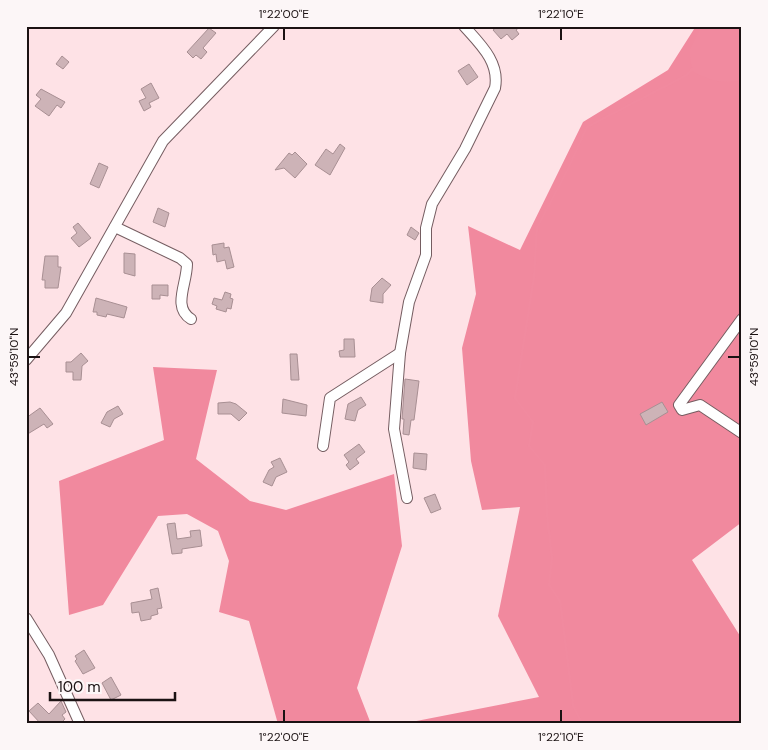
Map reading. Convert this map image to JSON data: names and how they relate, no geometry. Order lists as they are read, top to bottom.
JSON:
{
  "scale_bar": "100 m",
  "coordinates": ["1°22'00\"E", "1°22'10\"E", "43°59'10\"N"]
}
